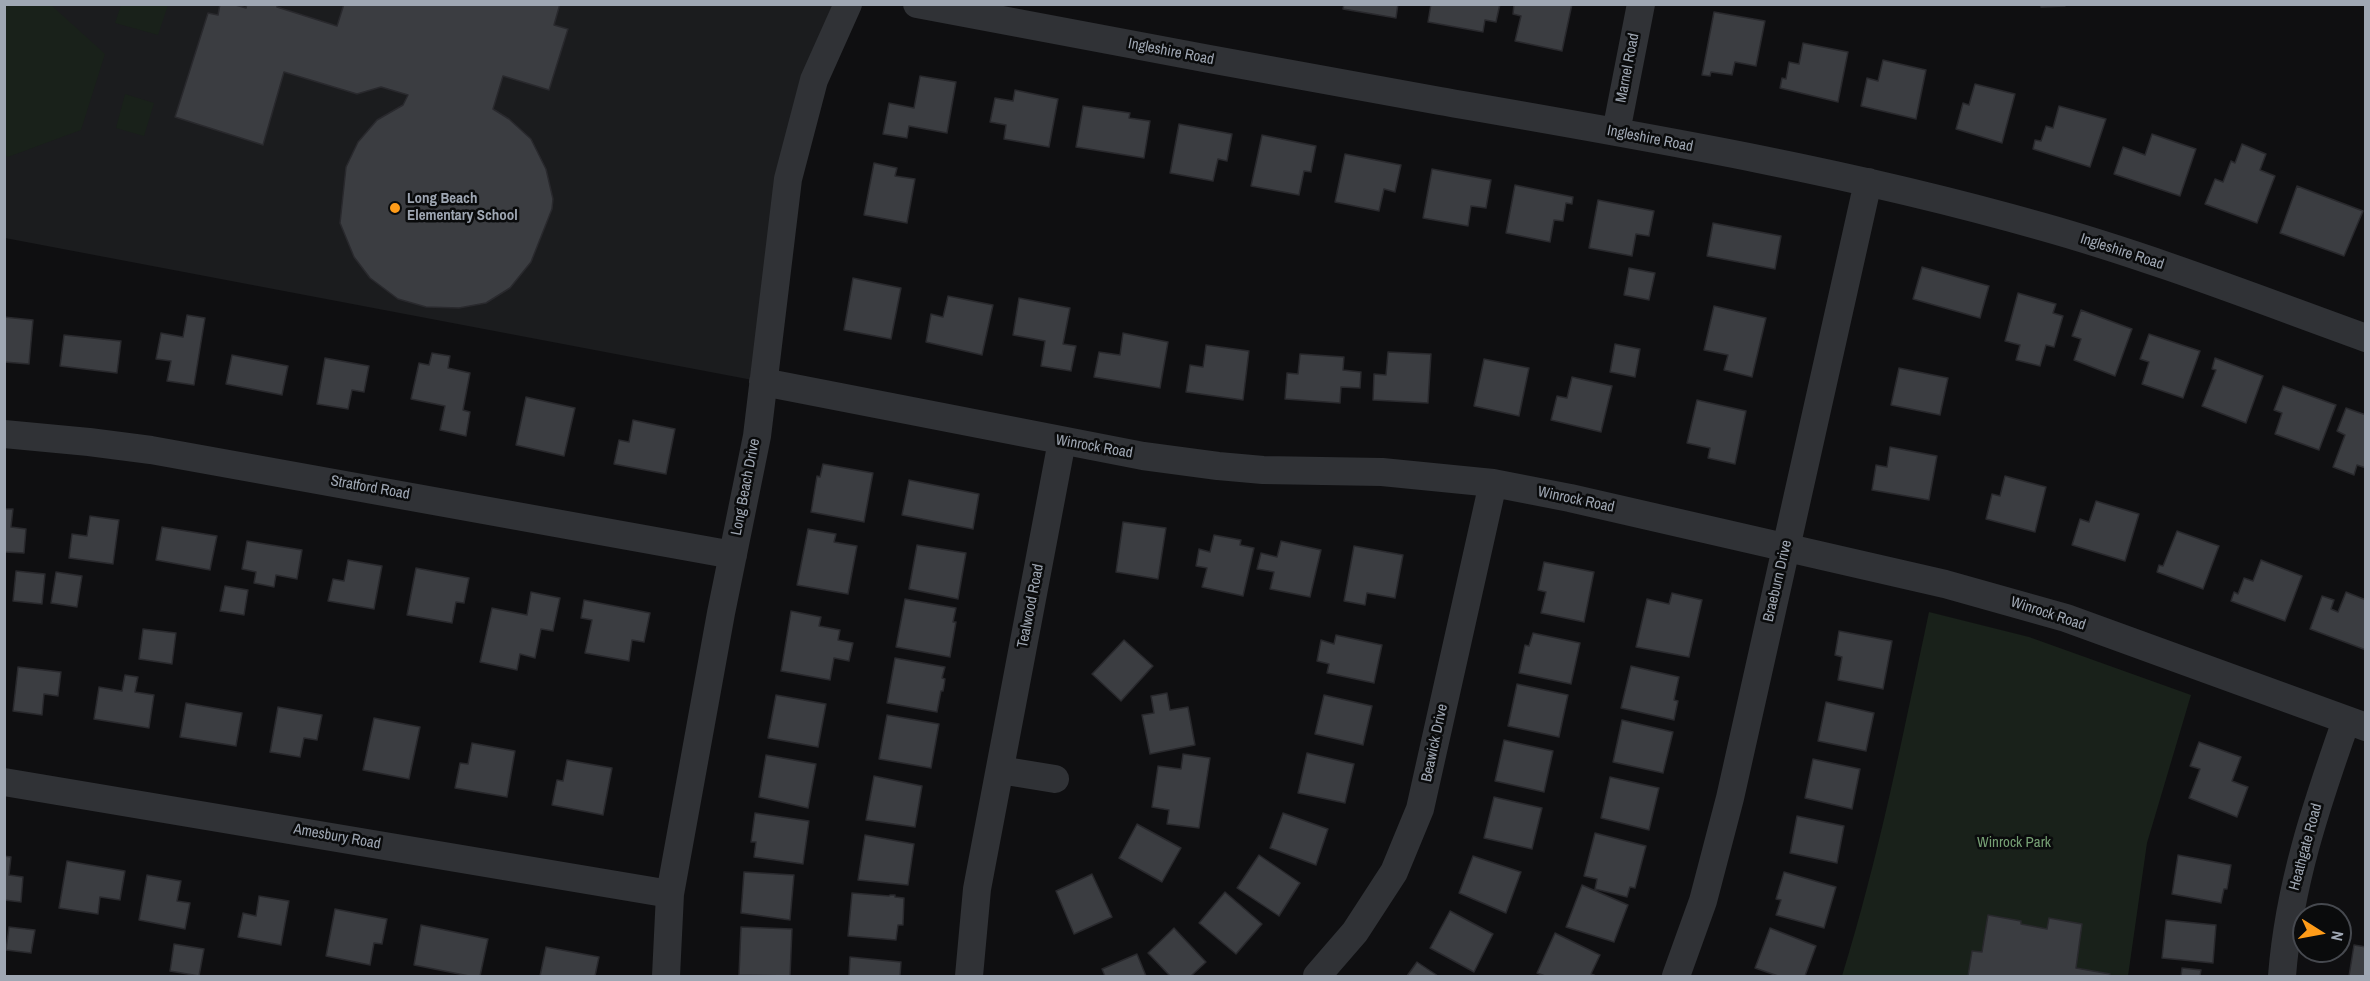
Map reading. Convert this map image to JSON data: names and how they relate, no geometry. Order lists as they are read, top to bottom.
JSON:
{
  "streets": {
    "street": [
      "Ingleshire Road",
      "Marnel Road",
      "Winrock Road",
      "Long Beach Drive",
      "Stratford Road",
      "Braeburn Drive",
      "Tealwood Road",
      "Beawick Drive",
      "Amesbury Road",
      "Heathgate Road"
    ]
  },
  "crossings": [
    ["Ingleshire Road", "Marnel Road"],
    ["Ingleshire Road", "Braeburn Drive"],
    ["Winrock Road", "Long Beach Drive"],
    ["Winrock Road", "Braeburn Drive"],
    ["Winrock Road", "Tealwood Road"],
    ["Winrock Road", "Beawick Drive"],
    ["Winrock Road", "Heathgate Road"],
    ["Long Beach Drive", "Stratford Road"],
    ["Long Beach Drive", "Amesbury Road"]
  ],
  "parks": ["Winrock Park"],
  "places": ["Long Beach Elementary School"],
  "north": "right"
}
